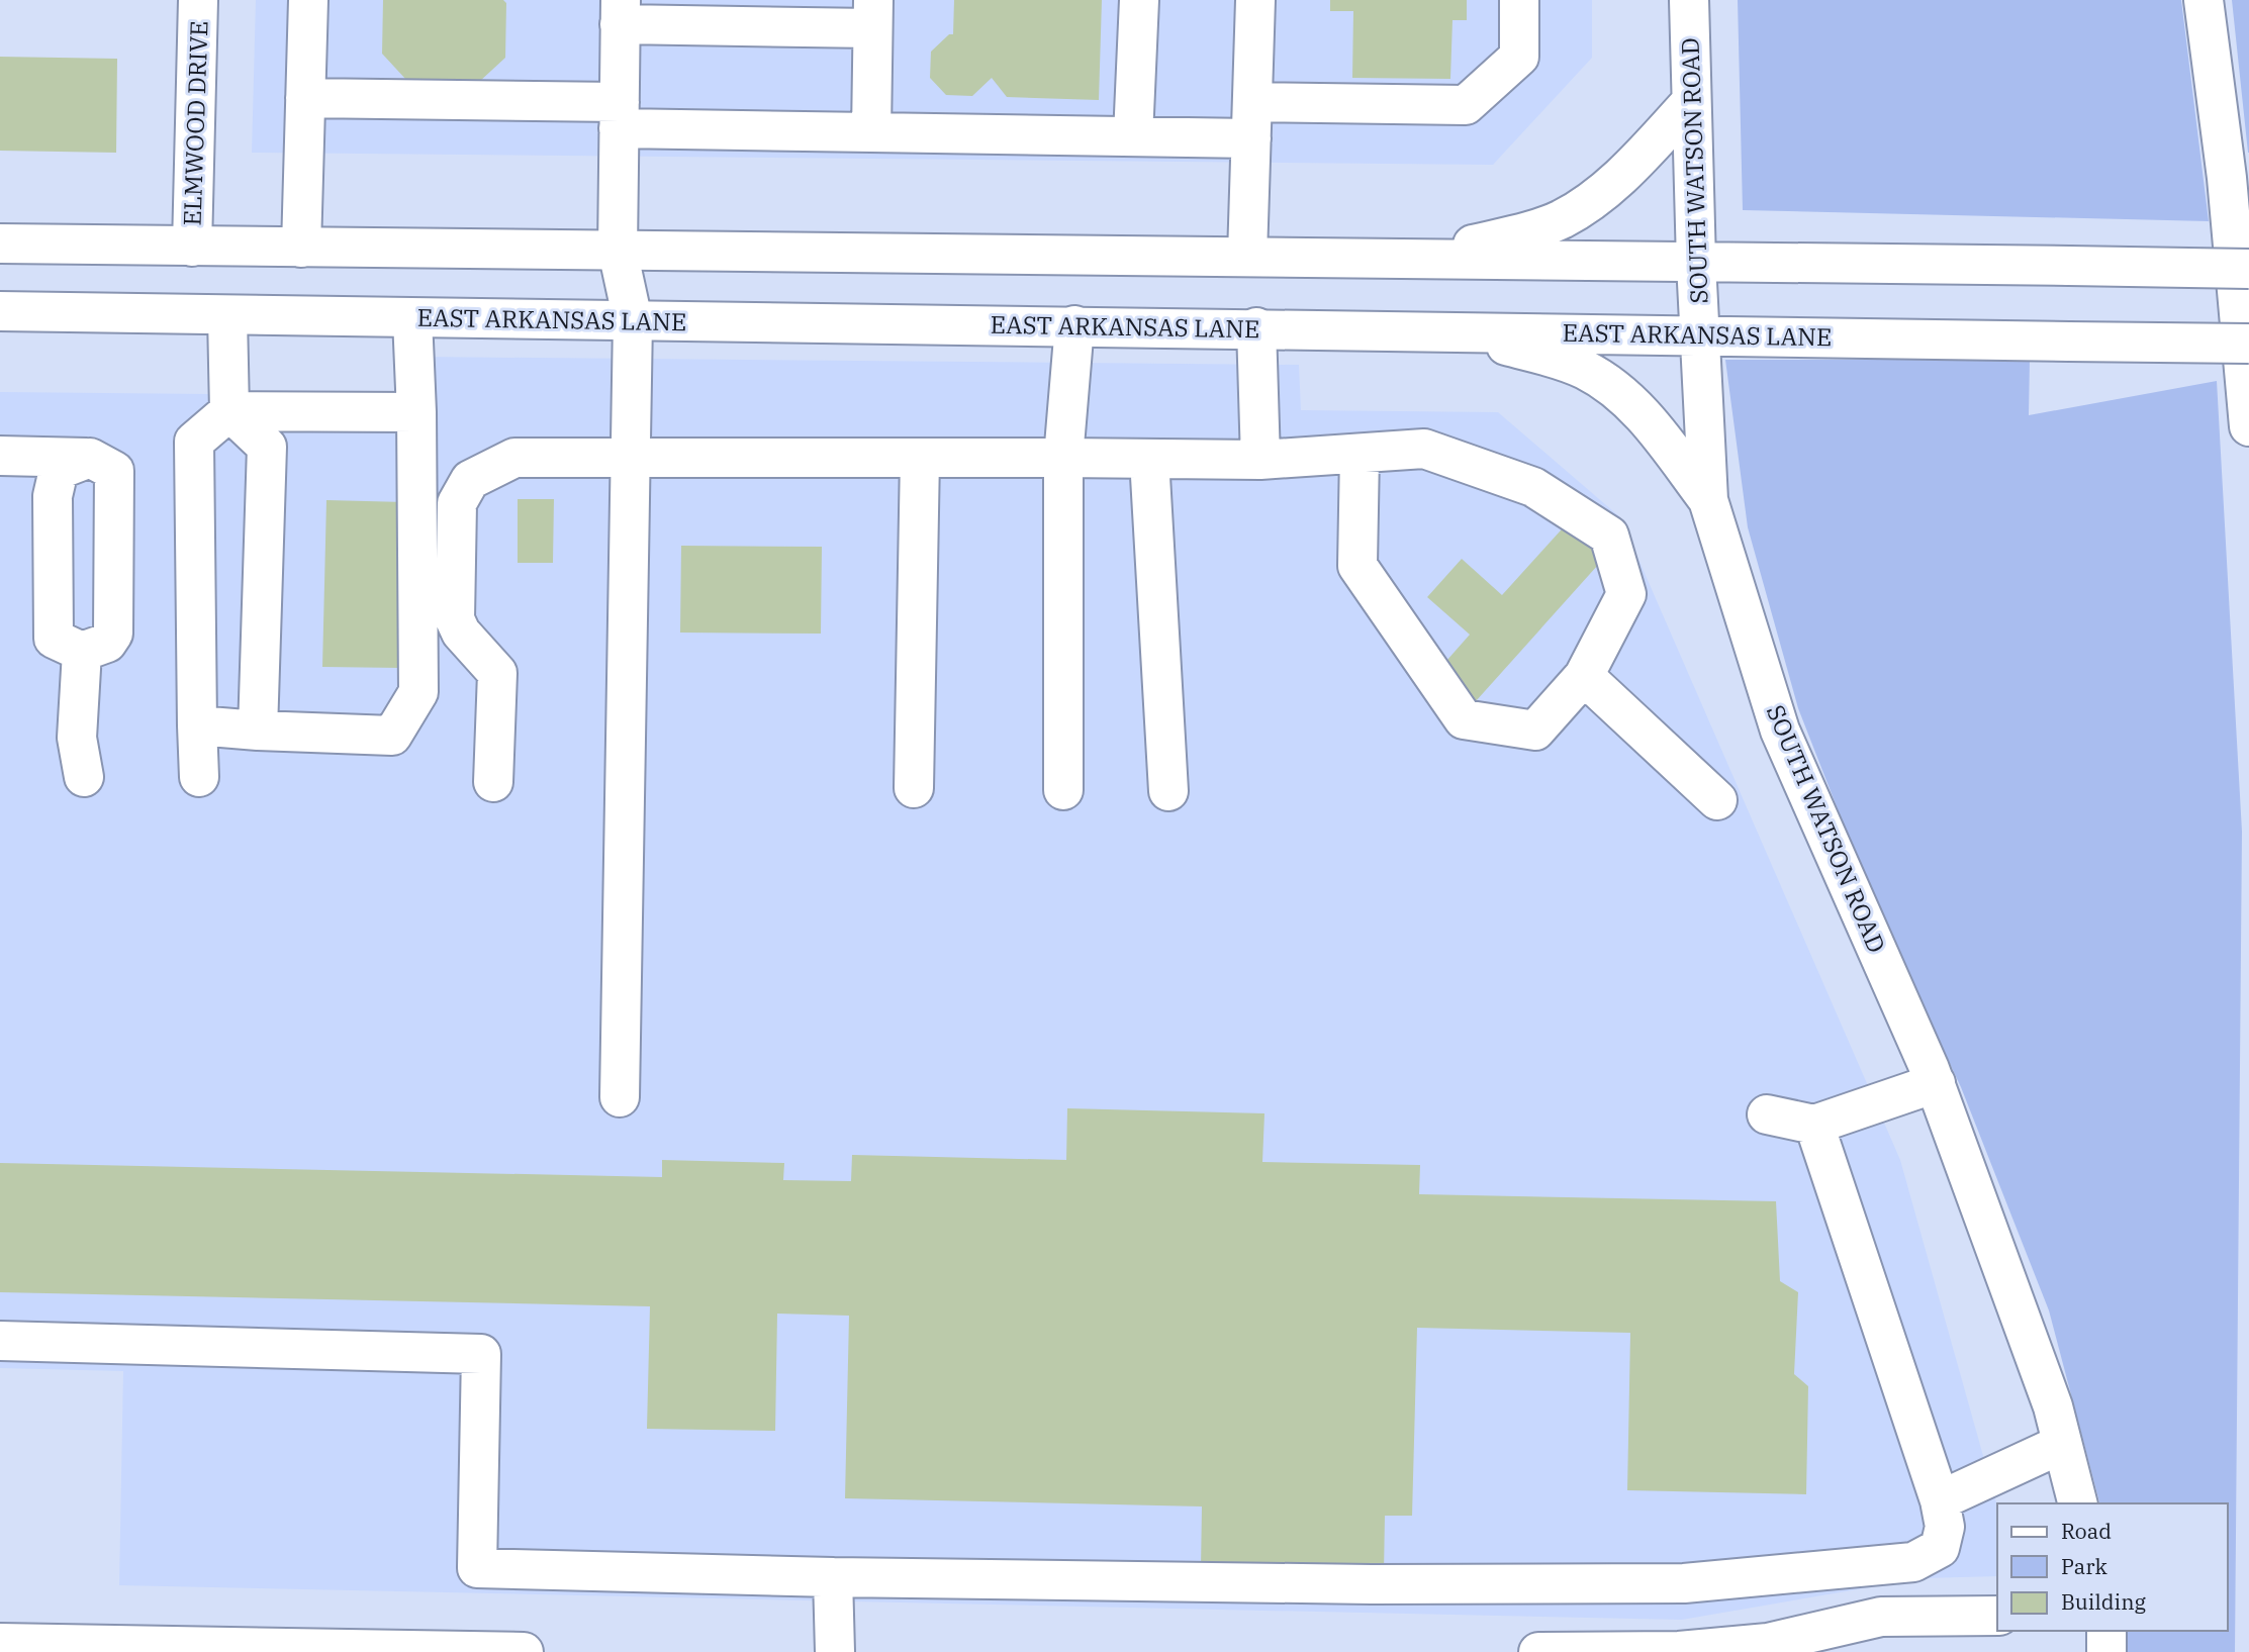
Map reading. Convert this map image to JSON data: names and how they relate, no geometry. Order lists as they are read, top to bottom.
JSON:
{
  "streets": {
    "main road": ["ELMWOOD DRIVE", "SOUTH WATSON ROAD", "EAST ARKANSAS LANE"]
  },
  "crossings": [
    ["SOUTH WATSON ROAD", "EAST ARKANSAS LANE"]
  ],
  "legend": ["Road", "Park", "Building"]
}
